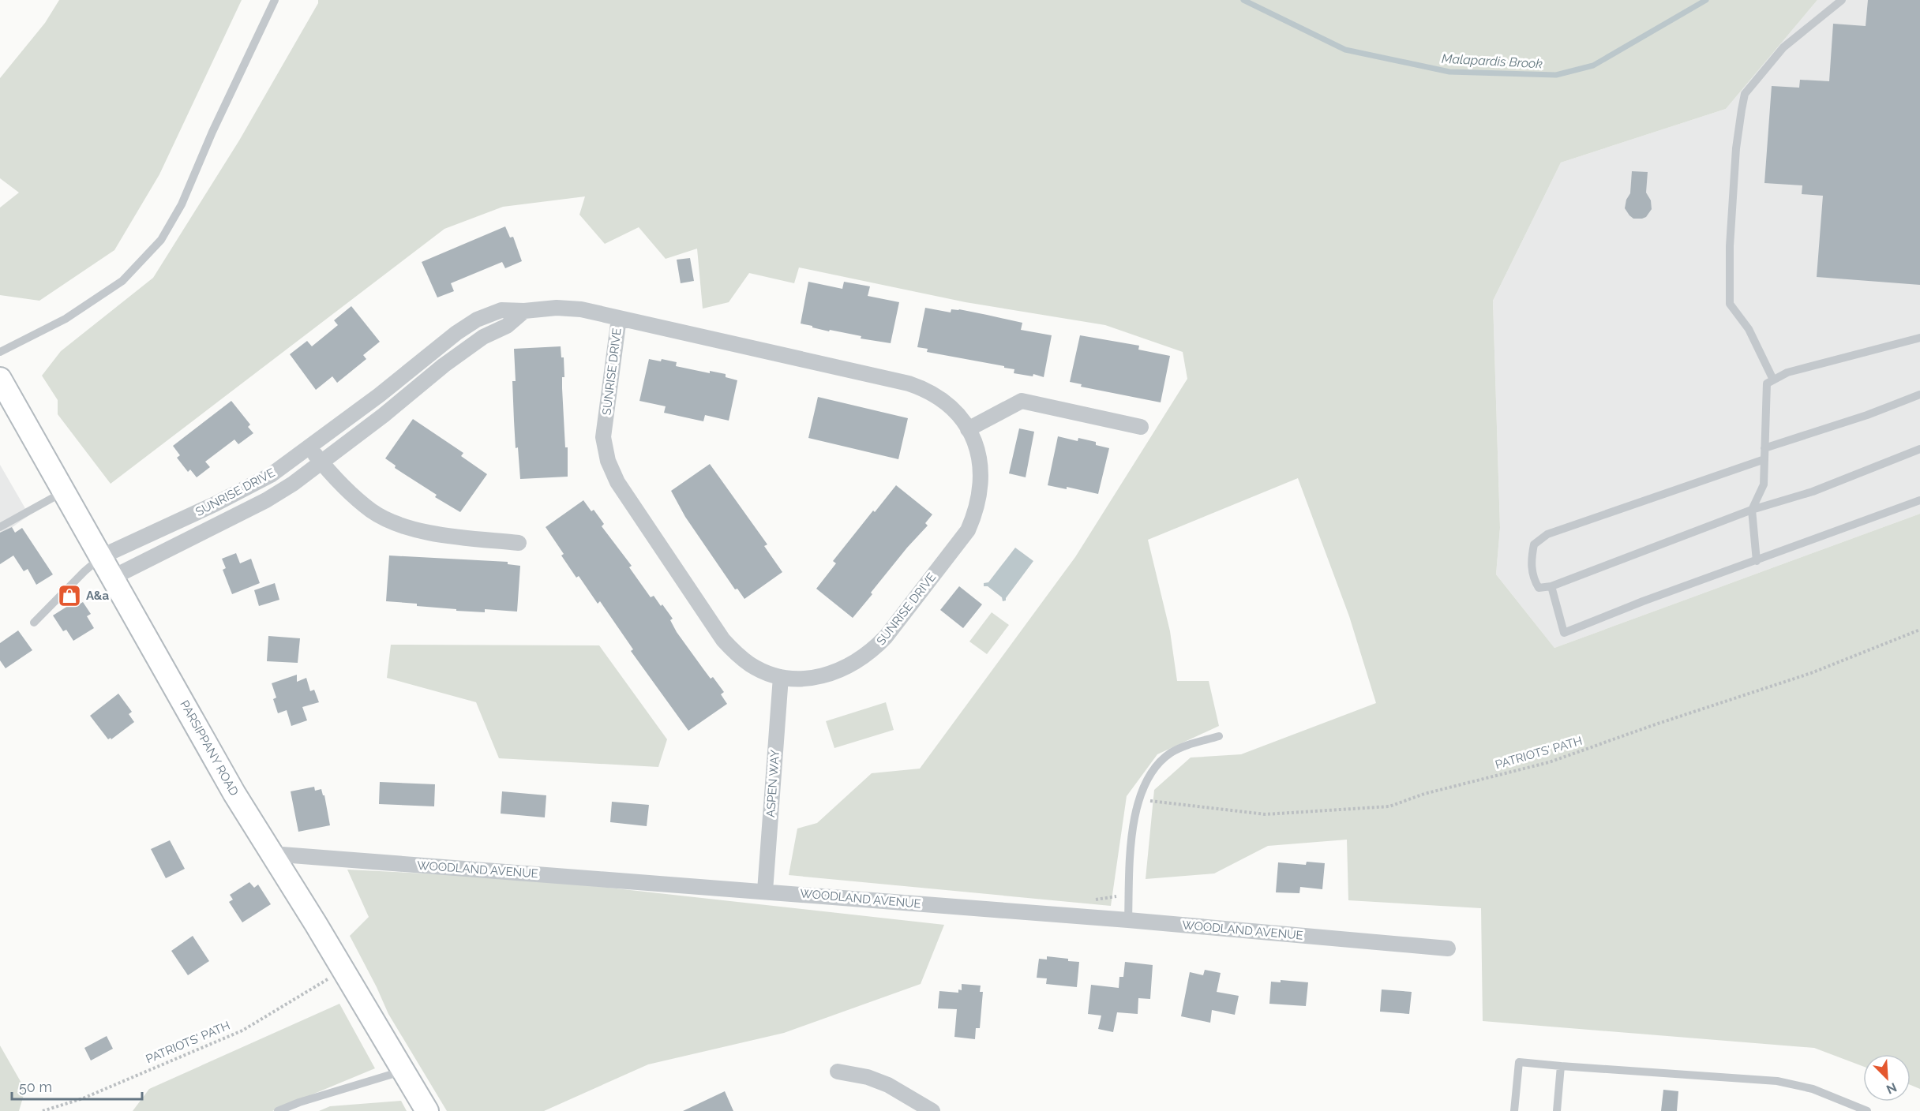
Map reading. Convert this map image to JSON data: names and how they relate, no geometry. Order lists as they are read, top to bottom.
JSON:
{
  "streets": {
    "main road": ["PARSIPPANY ROAD"],
    "street": ["SUNRISE DRIVE", "ASPEN WAY", "WOODLAND AVENUE"],
    "path": ["PATRIOTS' PATH"]
  },
  "crossings": [
    ["SUNRISE DRIVE", "PARSIPPANY ROAD"],
    ["SUNRISE DRIVE", "ASPEN WAY"],
    ["PARSIPPANY ROAD", "WOODLAND AVENUE"],
    ["ASPEN WAY", "WOODLAND AVENUE"]
  ],
  "water": ["Malapardis Brook"],
  "places": {
    "shop": ["A&a"]
  },
  "scale_bar": "50 m",
  "north": "bottom right"
}
